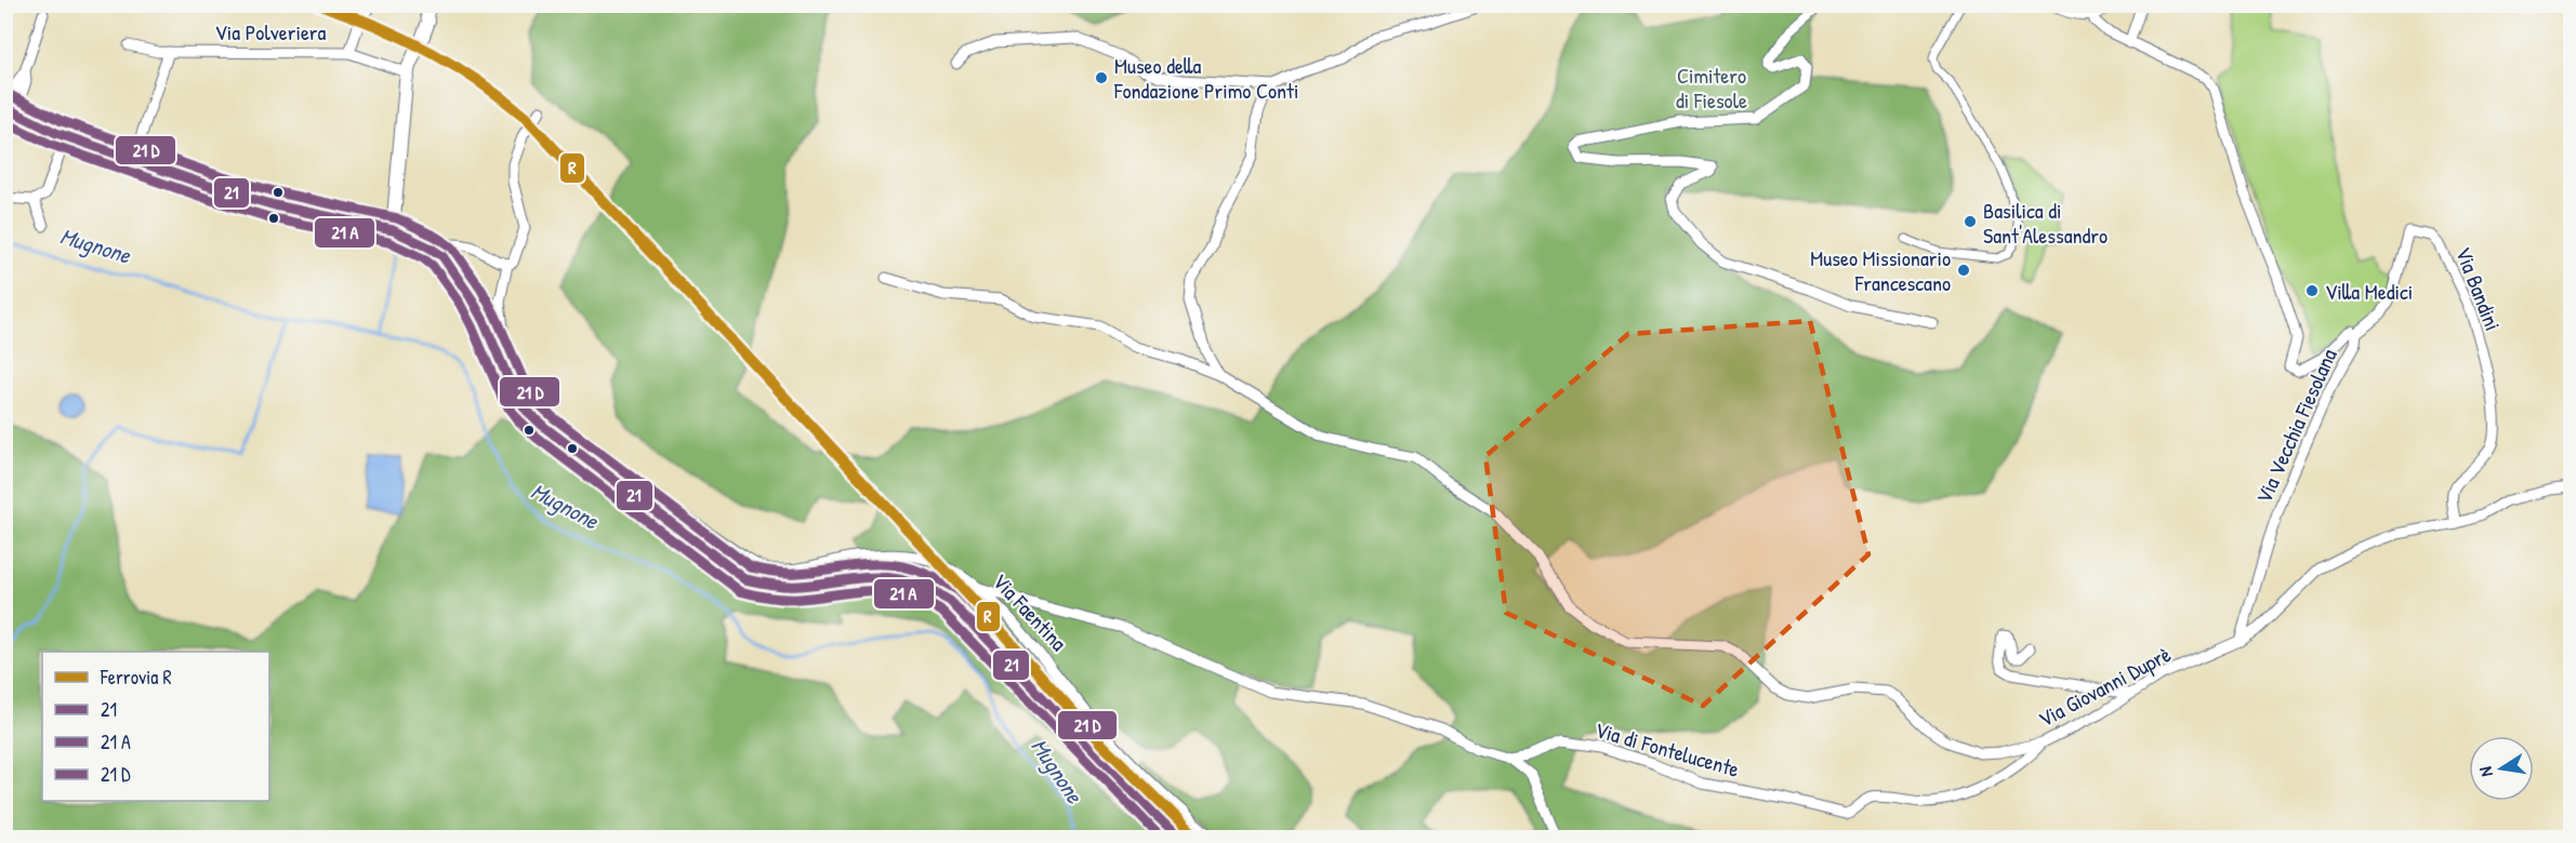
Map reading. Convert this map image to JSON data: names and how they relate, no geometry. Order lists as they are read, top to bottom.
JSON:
{
  "streets": {
    "main road": ["Via Faentina"],
    "street": [
      "Via Polveriera",
      "Via Bandini",
      "Via Vecchia Fiesolana",
      "Via Giovanni Duprè",
      "Via di Fontelucente"
    ]
  },
  "crossings": [
    ["Via Bandini", "Via Vecchia Fiesolana"],
    ["Via Vecchia Fiesolana", "Via Giovanni Duprè"],
    ["Via Giovanni Duprè", "Via di Fontelucente"]
  ],
  "water": ["Mugnone"],
  "parks": ["Cimitero di Fiesole"],
  "places": [
    "Museo della Fondazione Primo Conti",
    "Basilica di Sant'Alessandro",
    "Museo Missionario Francescano",
    "Villa Medici"
  ],
  "lines": ["rail line R", "transit line 21"],
  "legend": [
    "Ferrovia R",
    "21",
    "21 A",
    "21 D"
  ],
  "north": "left"
}
